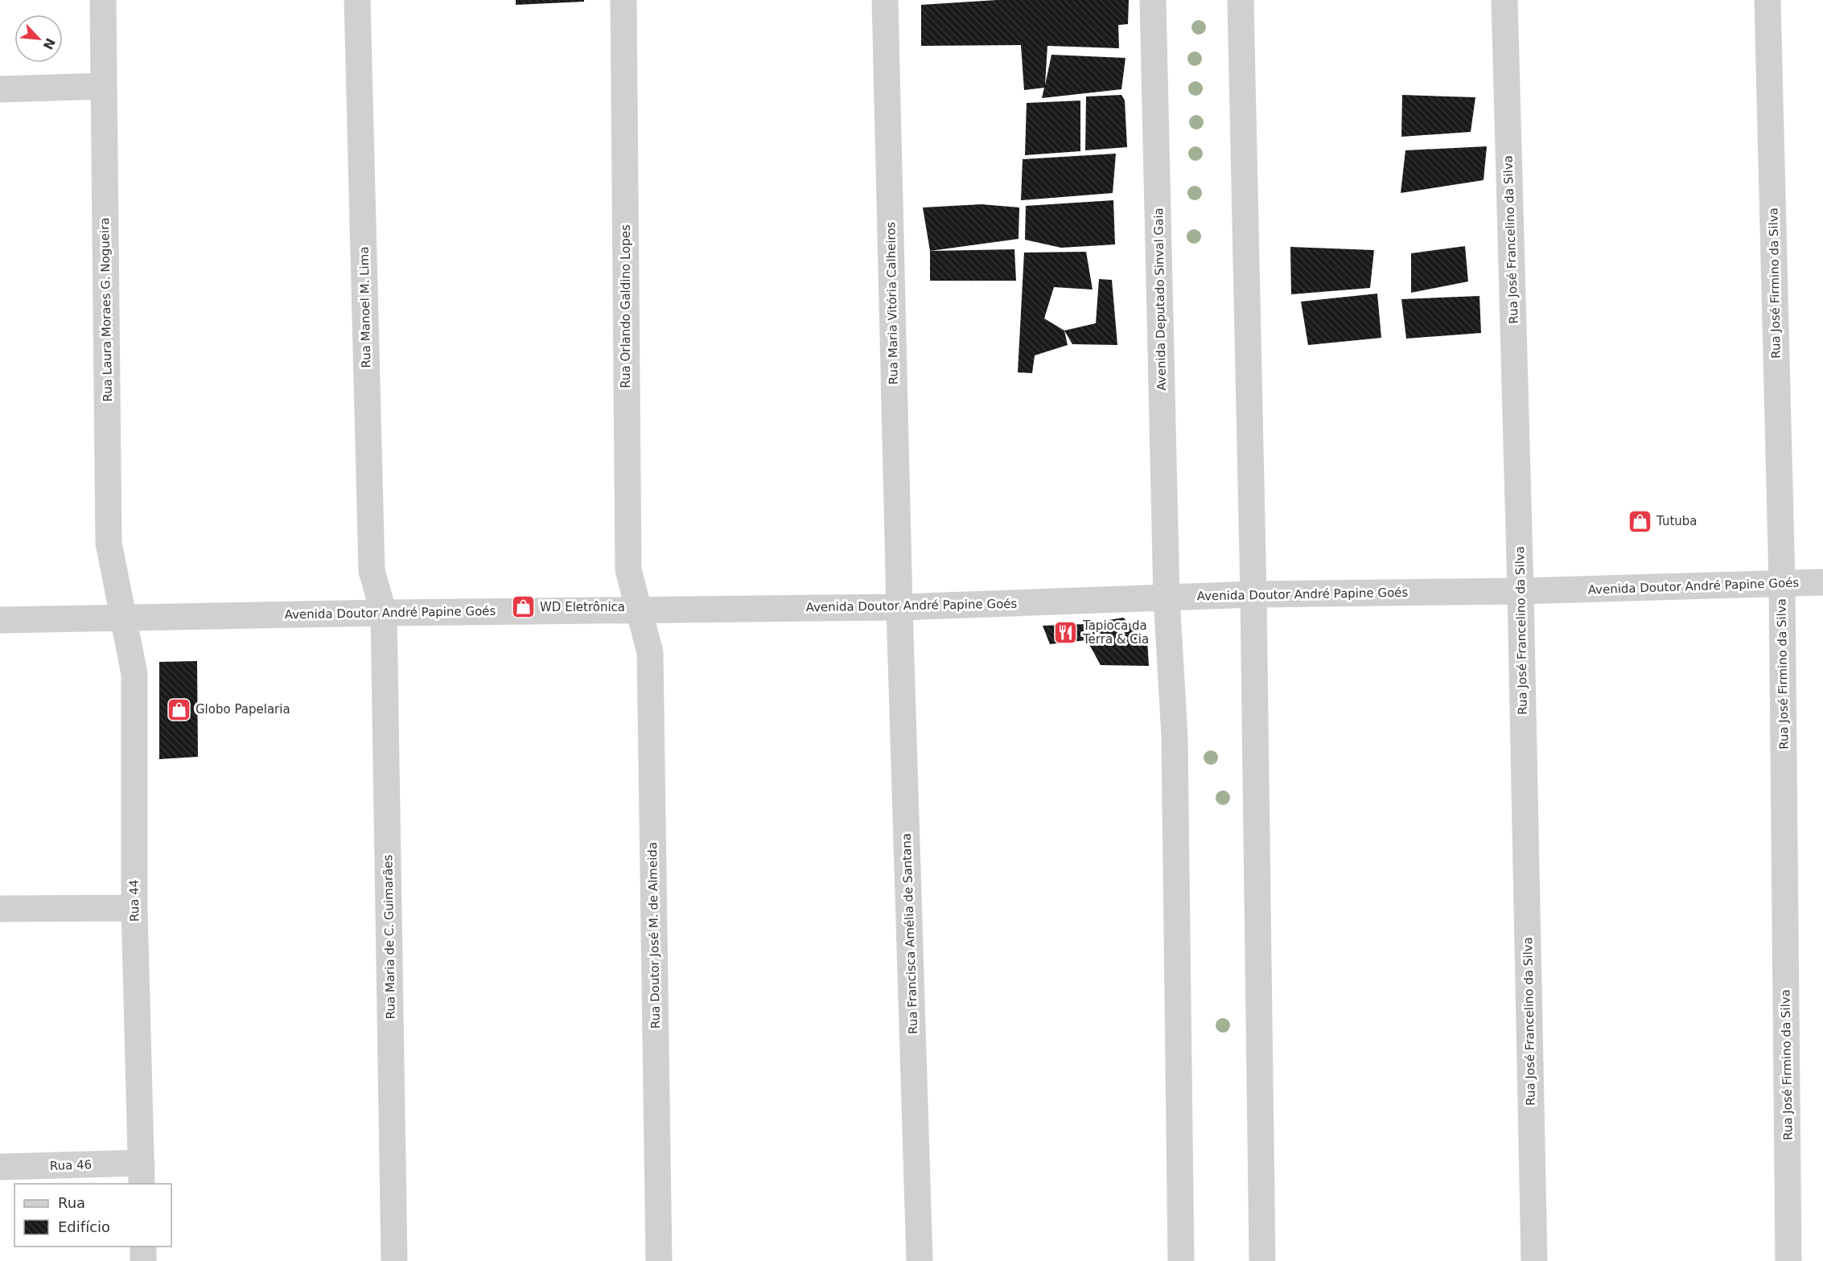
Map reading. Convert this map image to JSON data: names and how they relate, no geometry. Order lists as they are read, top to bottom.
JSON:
{
  "streets": {
    "street": [
      "Rua José Francelino da Silva",
      "Rua José Firmino da Silva",
      "Avenida Deputado Sinval Gaia",
      "Rua Maria Vitória Calheiros",
      "Rua Orlando Galdino Lopes",
      "Rua Manoel M. Lima",
      "Rua Laura Moraes G. Nogueira",
      "Avenida Doutor André Papine Goés",
      "Rua 44",
      "Rua Francisca Amélia de Santana",
      "Rua Doutor José M. de Almeida",
      "Rua Maria de C. Guimarães",
      "Rua 46"
    ]
  },
  "crossings": [
    ["Rua José Francelino da Silva", "Avenida Doutor André Papine Goés"],
    ["Rua José Firmino da Silva", "Avenida Doutor André Papine Goés"],
    ["Avenida Deputado Sinval Gaia", "Avenida Doutor André Papine Goés"],
    ["Rua Maria Vitória Calheiros", "Avenida Doutor André Papine Goés"],
    ["Rua Maria Vitória Calheiros", "Rua Francisca Amélia de Santana"],
    ["Rua Orlando Galdino Lopes", "Avenida Doutor André Papine Goés"],
    ["Rua Orlando Galdino Lopes", "Rua Doutor José M. de Almeida"],
    ["Rua Manoel M. Lima", "Avenida Doutor André Papine Goés"],
    ["Rua Manoel M. Lima", "Rua Maria de C. Guimarães"],
    ["Rua Laura Moraes G. Nogueira", "Avenida Doutor André Papine Goés"],
    ["Rua Laura Moraes G. Nogueira", "Rua 44"],
    ["Avenida Doutor André Papine Goés", "Rua 44"],
    ["Avenida Doutor André Papine Goés", "Rua Francisca Amélia de Santana"],
    ["Avenida Doutor André Papine Goés", "Rua Doutor José M. de Almeida"],
    ["Avenida Doutor André Papine Goés", "Rua Maria de C. Guimarães"],
    ["Rua 44", "Rua 46"]
  ],
  "places": {
    "shop": ["Tutuba", "WD Eletrônica", "Globo Papelaria"],
    "restaurant": ["Tapioca da Terra & Cia"]
  },
  "legend": ["Rua", "Edifício"],
  "north": "bottom right"
}
